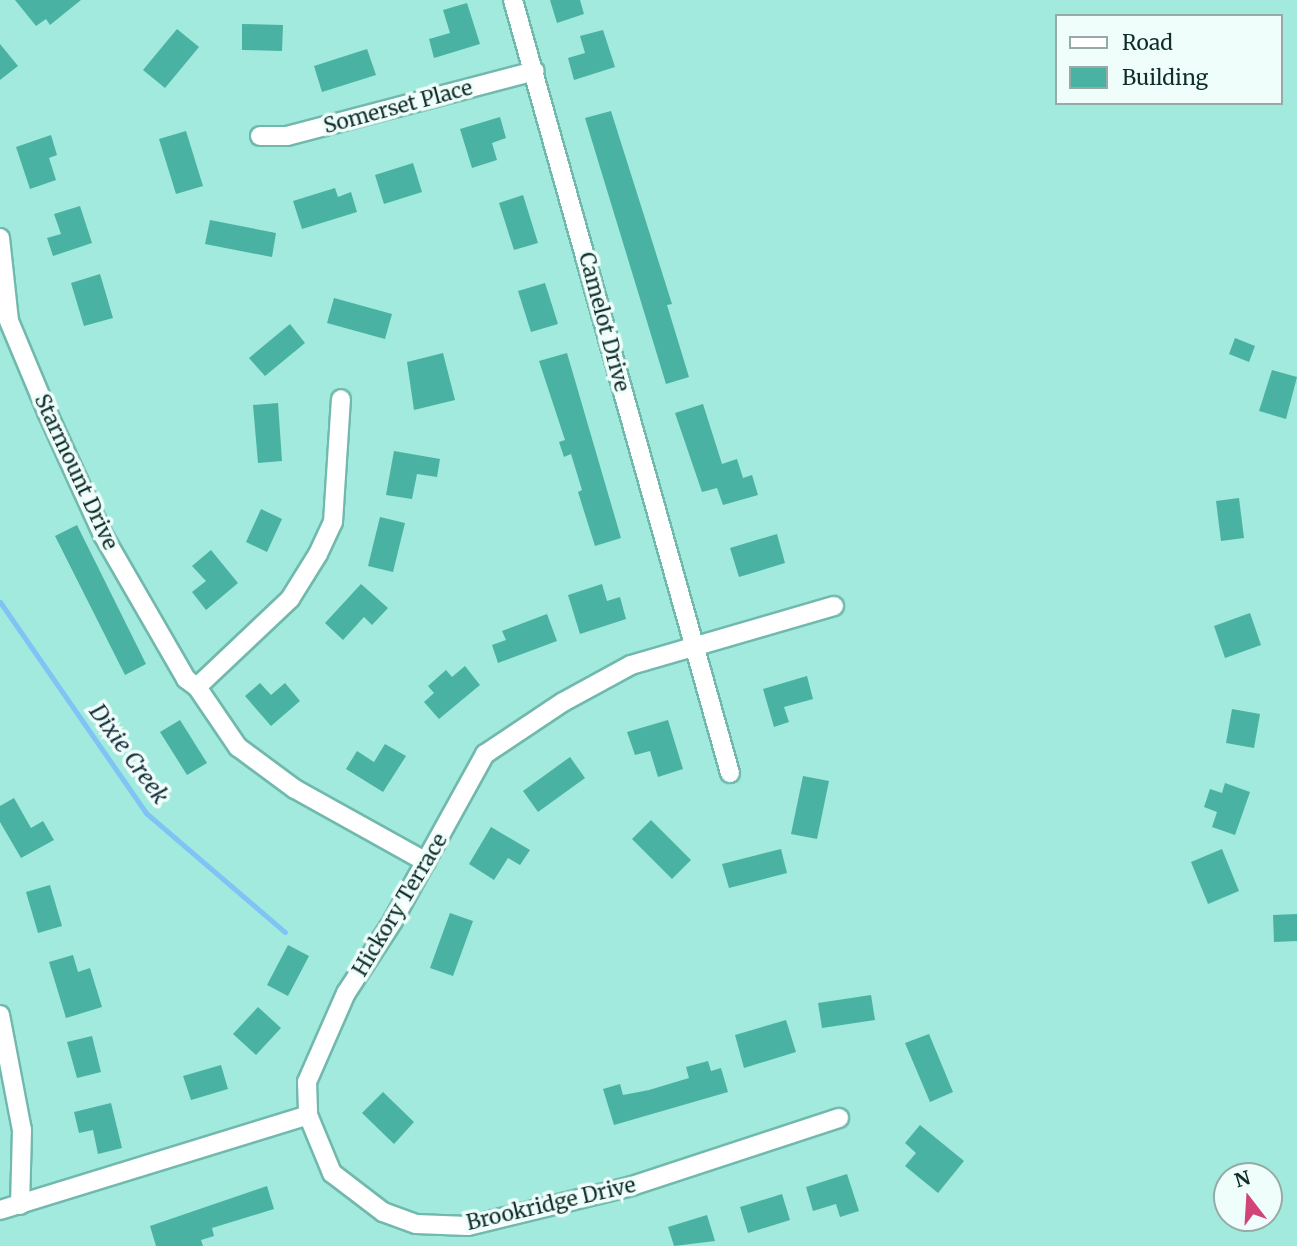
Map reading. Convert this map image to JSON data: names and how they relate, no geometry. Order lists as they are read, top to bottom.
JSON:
{
  "streets": {
    "street": [
      "Somerset Place",
      "Camelot Drive",
      "Starmount Drive",
      "Hickory Terrace",
      "Brookridge Drive"
    ]
  },
  "crossings": [
    ["Somerset Place", "Camelot Drive"],
    ["Camelot Drive", "Hickory Terrace"],
    ["Starmount Drive", "Hickory Terrace"],
    ["Hickory Terrace", "Brookridge Drive"]
  ],
  "water": ["Dixie Creek"],
  "legend": ["Road", "Building"],
  "north": "top"
}
